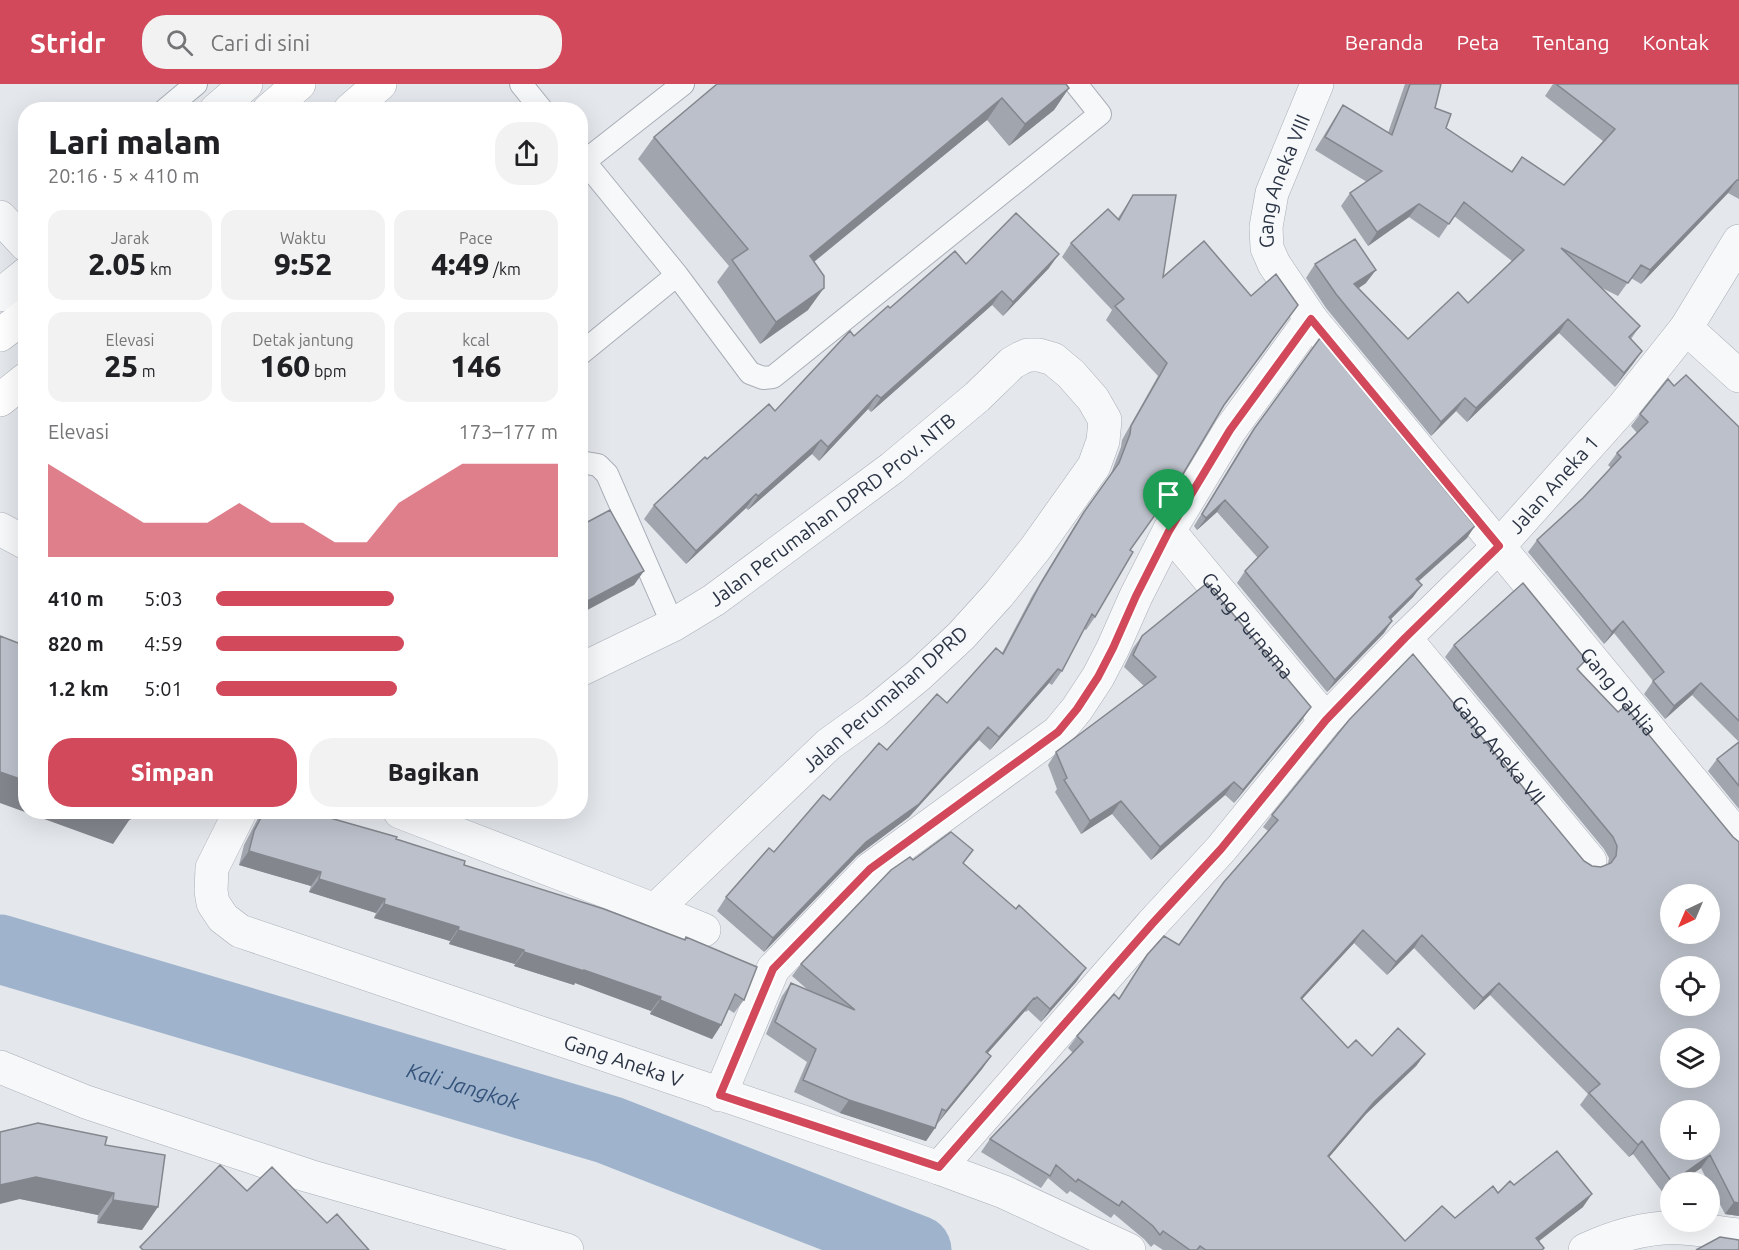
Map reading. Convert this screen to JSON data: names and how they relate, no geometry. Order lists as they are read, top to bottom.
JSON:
{
  "streets": {
    "street": [
      "Gang Aneka VIII",
      "Jalan Aneka 1",
      "Jalan Perumahan DPRD Prov. NTB",
      "Gang Purnama",
      "Gang Dahlia",
      "Jalan Perumahan DPRD",
      "Gang Aneka VII",
      "Gang Aneka V"
    ]
  },
  "crossings": [
    ["Gang Aneka VIII", "Jalan Aneka 1"],
    ["Gang Aneka VIII", "Gang Dahlia"],
    ["Jalan Aneka 1", "Gang Purnama"],
    ["Jalan Aneka 1", "Gang Dahlia"],
    ["Jalan Aneka 1", "Gang Aneka VII"],
    ["Jalan Aneka 1", "Gang Aneka V"],
    ["Jalan Perumahan DPRD Prov. NTB", "Jalan Perumahan DPRD"]
  ],
  "water": ["Kali Jangkok"],
  "north": "bottom left",
  "page": {
    "header": "Stridr",
    "search": "Cari di sini",
    "nav": [
      "Beranda",
      "Peta",
      "Tentang",
      "Kontak"
    ],
    "heading": ["Lari malam", "20:16 · 5 × 410 m"],
    "stats": [
      ["Jarak", "2.05 km"],
      ["Waktu", "9:52"],
      ["Pace", "4:49 /km"],
      ["Elevasi", "25 m"],
      ["Detak jantung", "160 bpm"],
      ["kcal", "146"]
    ],
    "chart": ["Elevasi", "173–177 m"],
    "list": [
      {
        "name": "410 m",
        "note": "5:03"
      },
      {
        "name": "820 m",
        "note": "4:59"
      },
      {
        "name": "1.2 km",
        "note": "5:01"
      }
    ],
    "buttons": ["Simpan", "Bagikan"],
    "map_buttons": ["+", "−"]
  }
}
